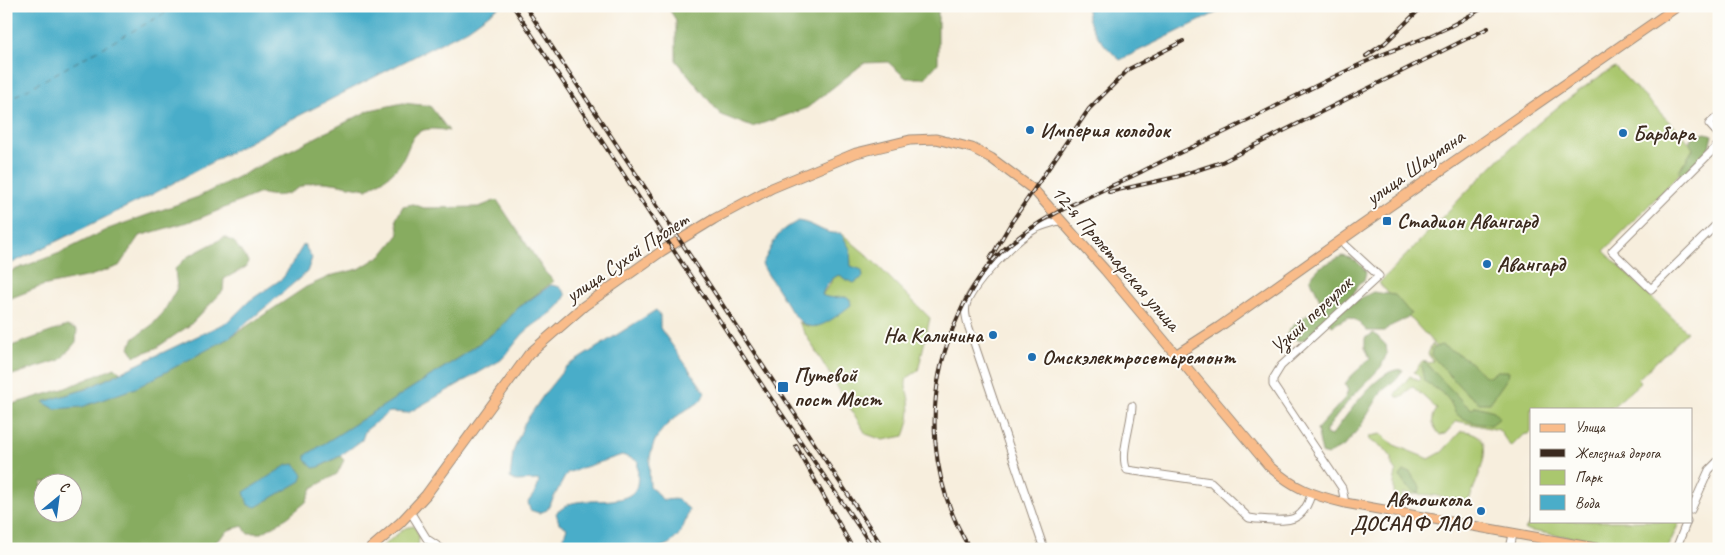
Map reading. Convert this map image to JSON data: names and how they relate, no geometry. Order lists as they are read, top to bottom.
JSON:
{
  "streets": {
    "main road": ["улица Шаумяна", "улица Сухой Пролет", "12-я Пролетарская улица"],
    "street": ["Узкий переулок"]
  },
  "crossings": [
    ["улица Шаумяна", "12-я Пролетарская улица"],
    ["улица Шаумяна", "Узкий переулок"],
    ["улица Сухой Пролет", "12-я Пролетарская улица"],
    ["12-я Пролетарская улица", "Узкий переулок"]
  ],
  "places": {
    "other": [
      "Империя колодок",
      "Барбара",
      "Авангард",
      "На Калинина",
      "Омскэлектросетьремонт",
      "Автошкола ДОСААФ ЛАО"
    ],
    "transit": ["Стадион Авангард", "Путевой пост Мост"]
  },
  "legend": [
    "Улица",
    "Железная дорога",
    "Парк",
    "Вода"
  ],
  "north": "top right"
}
